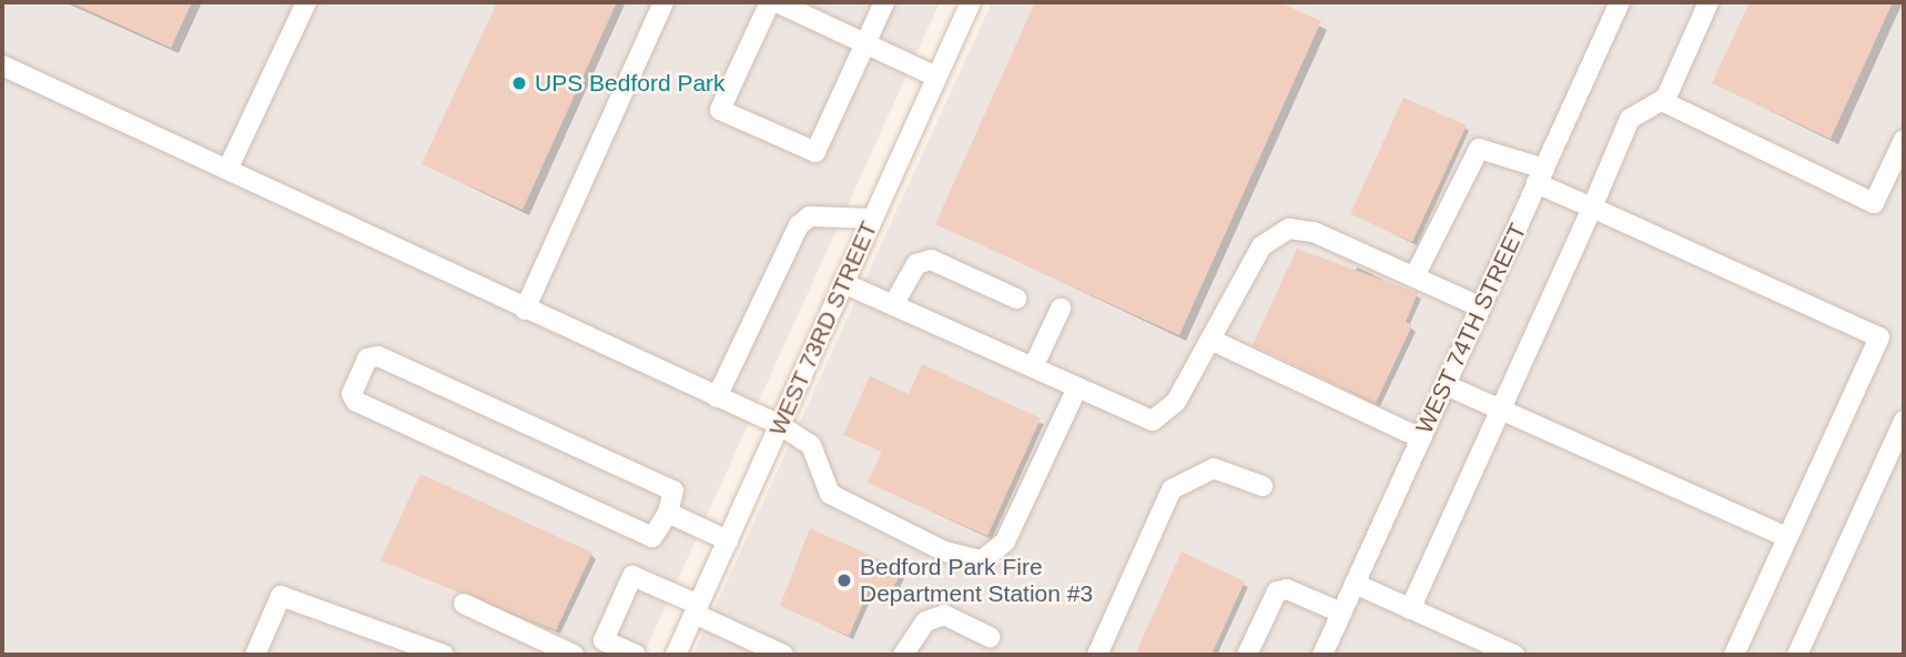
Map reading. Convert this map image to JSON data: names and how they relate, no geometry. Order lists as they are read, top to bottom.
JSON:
{
  "streets": {
    "street": ["WEST 73RD STREET", "WEST 74TH STREET"]
  },
  "places": ["UPS Bedford Park", "Bedford Park Fire Department Station #3"]
}
